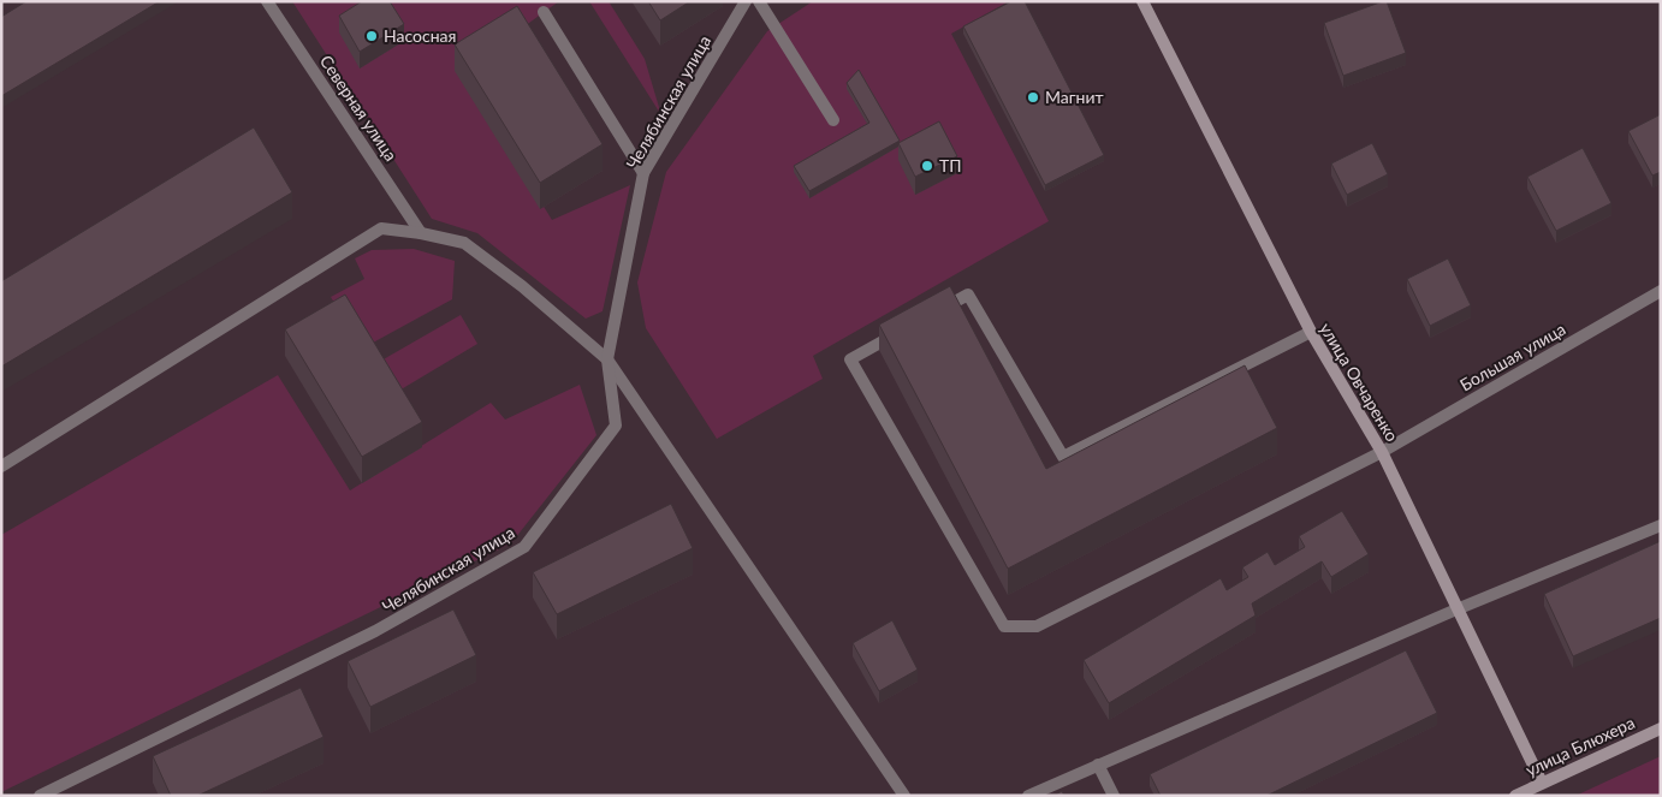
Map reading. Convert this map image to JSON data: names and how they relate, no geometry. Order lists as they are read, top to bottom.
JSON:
{
  "streets": {
    "street": [
      "Челябинская улица",
      "Северная улица",
      "Большая улица",
      "улица Овчаренко",
      "улица Блюхера"
    ]
  },
  "crossings": [
    ["Большая улица", "улица Овчаренко"],
    ["улица Овчаренко", "улица Блюхера"]
  ],
  "places": ["Насосная", "Магнит", "ТП"]
}
